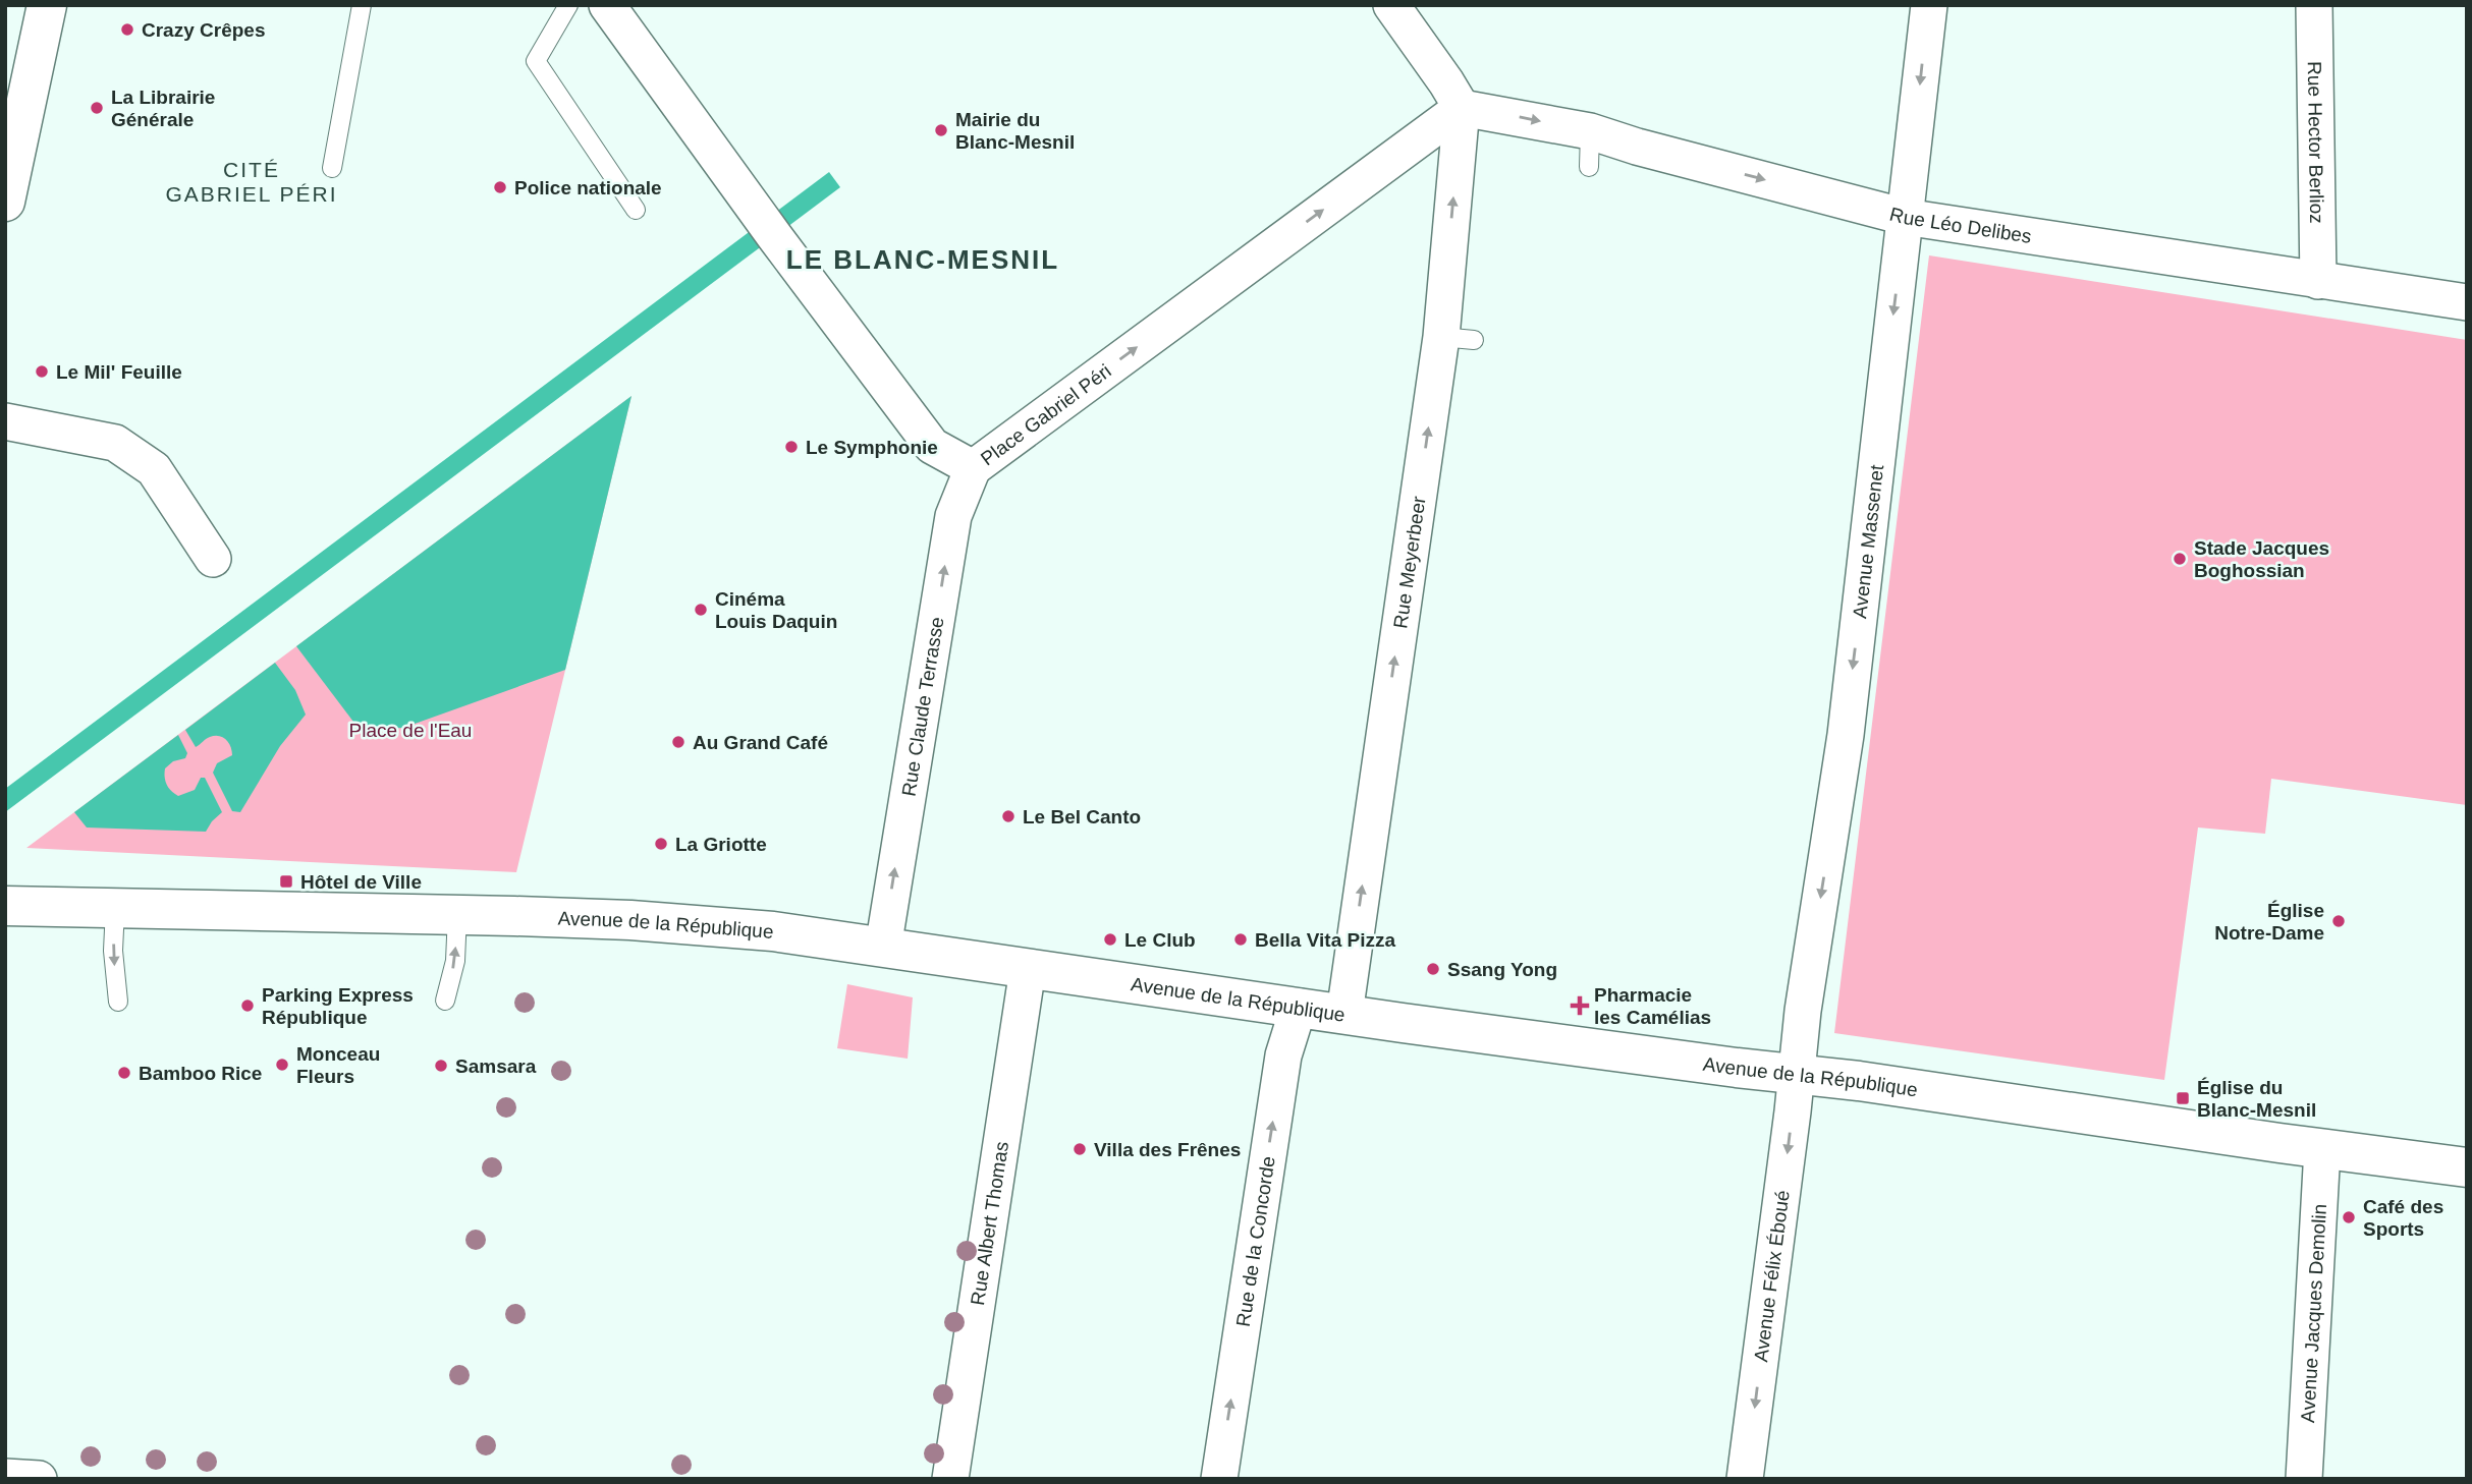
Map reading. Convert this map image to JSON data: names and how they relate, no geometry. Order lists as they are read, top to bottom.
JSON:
{
  "streets": {
    "main road": ["Avenue de la République"],
    "street": [
      "Rue Hector Berlioz",
      "Rue Léo Delibes",
      "Place Gabriel Péri",
      "Avenue Massenet",
      "Rue Meyerbeer",
      "Rue Claude Terrasse",
      "Rue Albert Thomas",
      "Rue de la Concorde",
      "Avenue Félix Éboué",
      "Avenue Jacques Demolin"
    ]
  },
  "crossings": [
    ["Rue Hector Berlioz", "Rue Léo Delibes"],
    ["Rue Léo Delibes", "Place Gabriel Péri"],
    ["Rue Léo Delibes", "Avenue Massenet"],
    ["Rue Léo Delibes", "Rue Meyerbeer"],
    ["Place Gabriel Péri", "Rue Meyerbeer"],
    ["Place Gabriel Péri", "Rue Claude Terrasse"],
    ["Avenue Massenet", "Avenue de la République"],
    ["Avenue Massenet", "Avenue Félix Éboué"],
    ["Rue Meyerbeer", "Avenue de la République"],
    ["Rue Claude Terrasse", "Avenue de la République"],
    ["Avenue de la République", "Rue Albert Thomas"],
    ["Avenue de la République", "Rue de la Concorde"],
    ["Avenue de la République", "Avenue Félix Éboué"],
    ["Avenue de la République", "Avenue Jacques Demolin"]
  ],
  "one_way": [
    "Rue Léo Delibes",
    "Place Gabriel Péri",
    "Avenue Massenet",
    "Rue Meyerbeer",
    "Rue Claude Terrasse",
    "Rue de la Concorde",
    "Avenue Félix Éboué"
  ],
  "districts": ["CITÉ GABRIEL PÉRI", "LE BLANC-MESNIL"],
  "parks": ["Place de l'Eau"],
  "places": {
    "other": [
      "Crazy Crêpes",
      "La Librairie Générale",
      "Mairie du Blanc-Mesnil",
      "Police nationale",
      "Le Mil' Feuille",
      "Le Symphonie",
      "Stade Jacques Boghossian",
      "Cinéma Louis Daquin",
      "Au Grand Café",
      "Le Bel Canto",
      "La Griotte",
      "Église Notre-Dame",
      "Le Club",
      "Bella Vita Pizza",
      "Ssang Yong",
      "Parking Express République",
      "Monceau Fleurs",
      "Samsara",
      "Bamboo Rice",
      "Villa des Frênes",
      "Café des Sports"
    ],
    "transit": ["Hôtel de Ville", "Église du Blanc-Mesnil"],
    "health": ["Pharmacie les Camélias"]
  }
}
